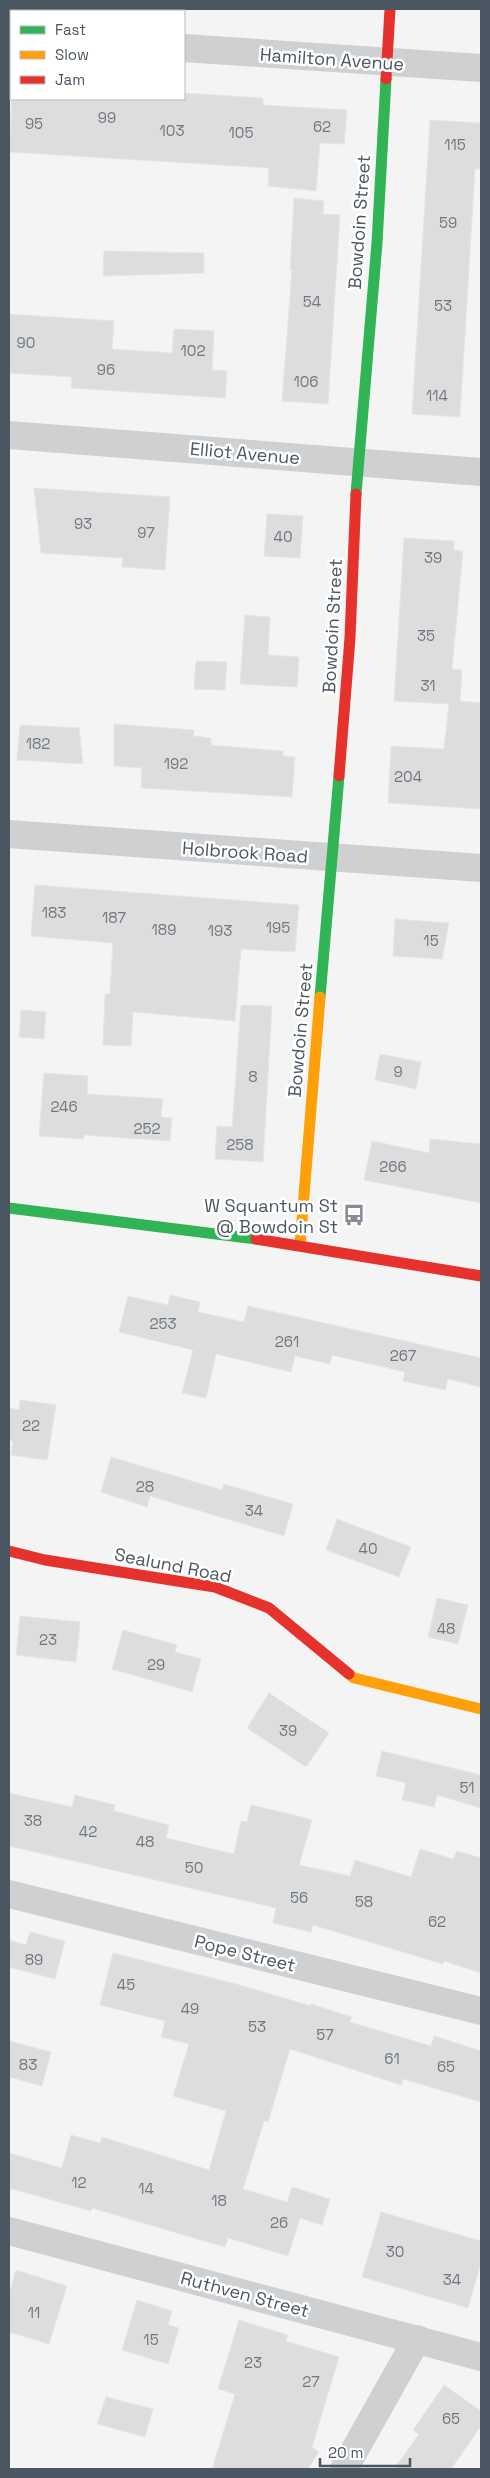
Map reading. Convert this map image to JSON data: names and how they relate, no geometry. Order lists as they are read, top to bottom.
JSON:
{
  "streets": {
    "street": [
      "Hamilton Avenue",
      "Bowdoin Street",
      "Elliot Avenue",
      "Holbrook Road",
      "Sealund Road",
      "Pope Street",
      "Ruthven Street"
    ]
  },
  "crossings": [
    ["Hamilton Avenue", "Bowdoin Street"],
    ["Bowdoin Street", "Elliot Avenue"],
    ["Bowdoin Street", "Holbrook Road"]
  ],
  "places": {
    "bus stop": ["W Squantum St @ Bowdoin St"]
  },
  "house_numbers": [
    "99",
    "95",
    "62",
    "103",
    "105",
    "115",
    "59",
    "54",
    "53",
    "90",
    "102",
    "96",
    "106",
    "114",
    "93",
    "97",
    "40",
    "39",
    "35",
    "31",
    "182",
    "192",
    "204",
    "183",
    "187",
    "195",
    "189",
    "193",
    "15",
    "9",
    "8",
    "246",
    "252",
    "258",
    "266",
    "253",
    "261",
    "267",
    "22",
    "28",
    "34",
    "40",
    "48",
    "23",
    "29",
    "39",
    "51",
    "38",
    "42",
    "48",
    "50",
    "56",
    "58",
    "62",
    "89",
    "45",
    "49",
    "53",
    "57",
    "61",
    "83",
    "65",
    "12",
    "14",
    "18",
    "26",
    "30",
    "34",
    "11",
    "15",
    "23",
    "27",
    "65"
  ],
  "legend": ["Fast", "Slow", "Jam"],
  "scale_bar": "20 m"
}
